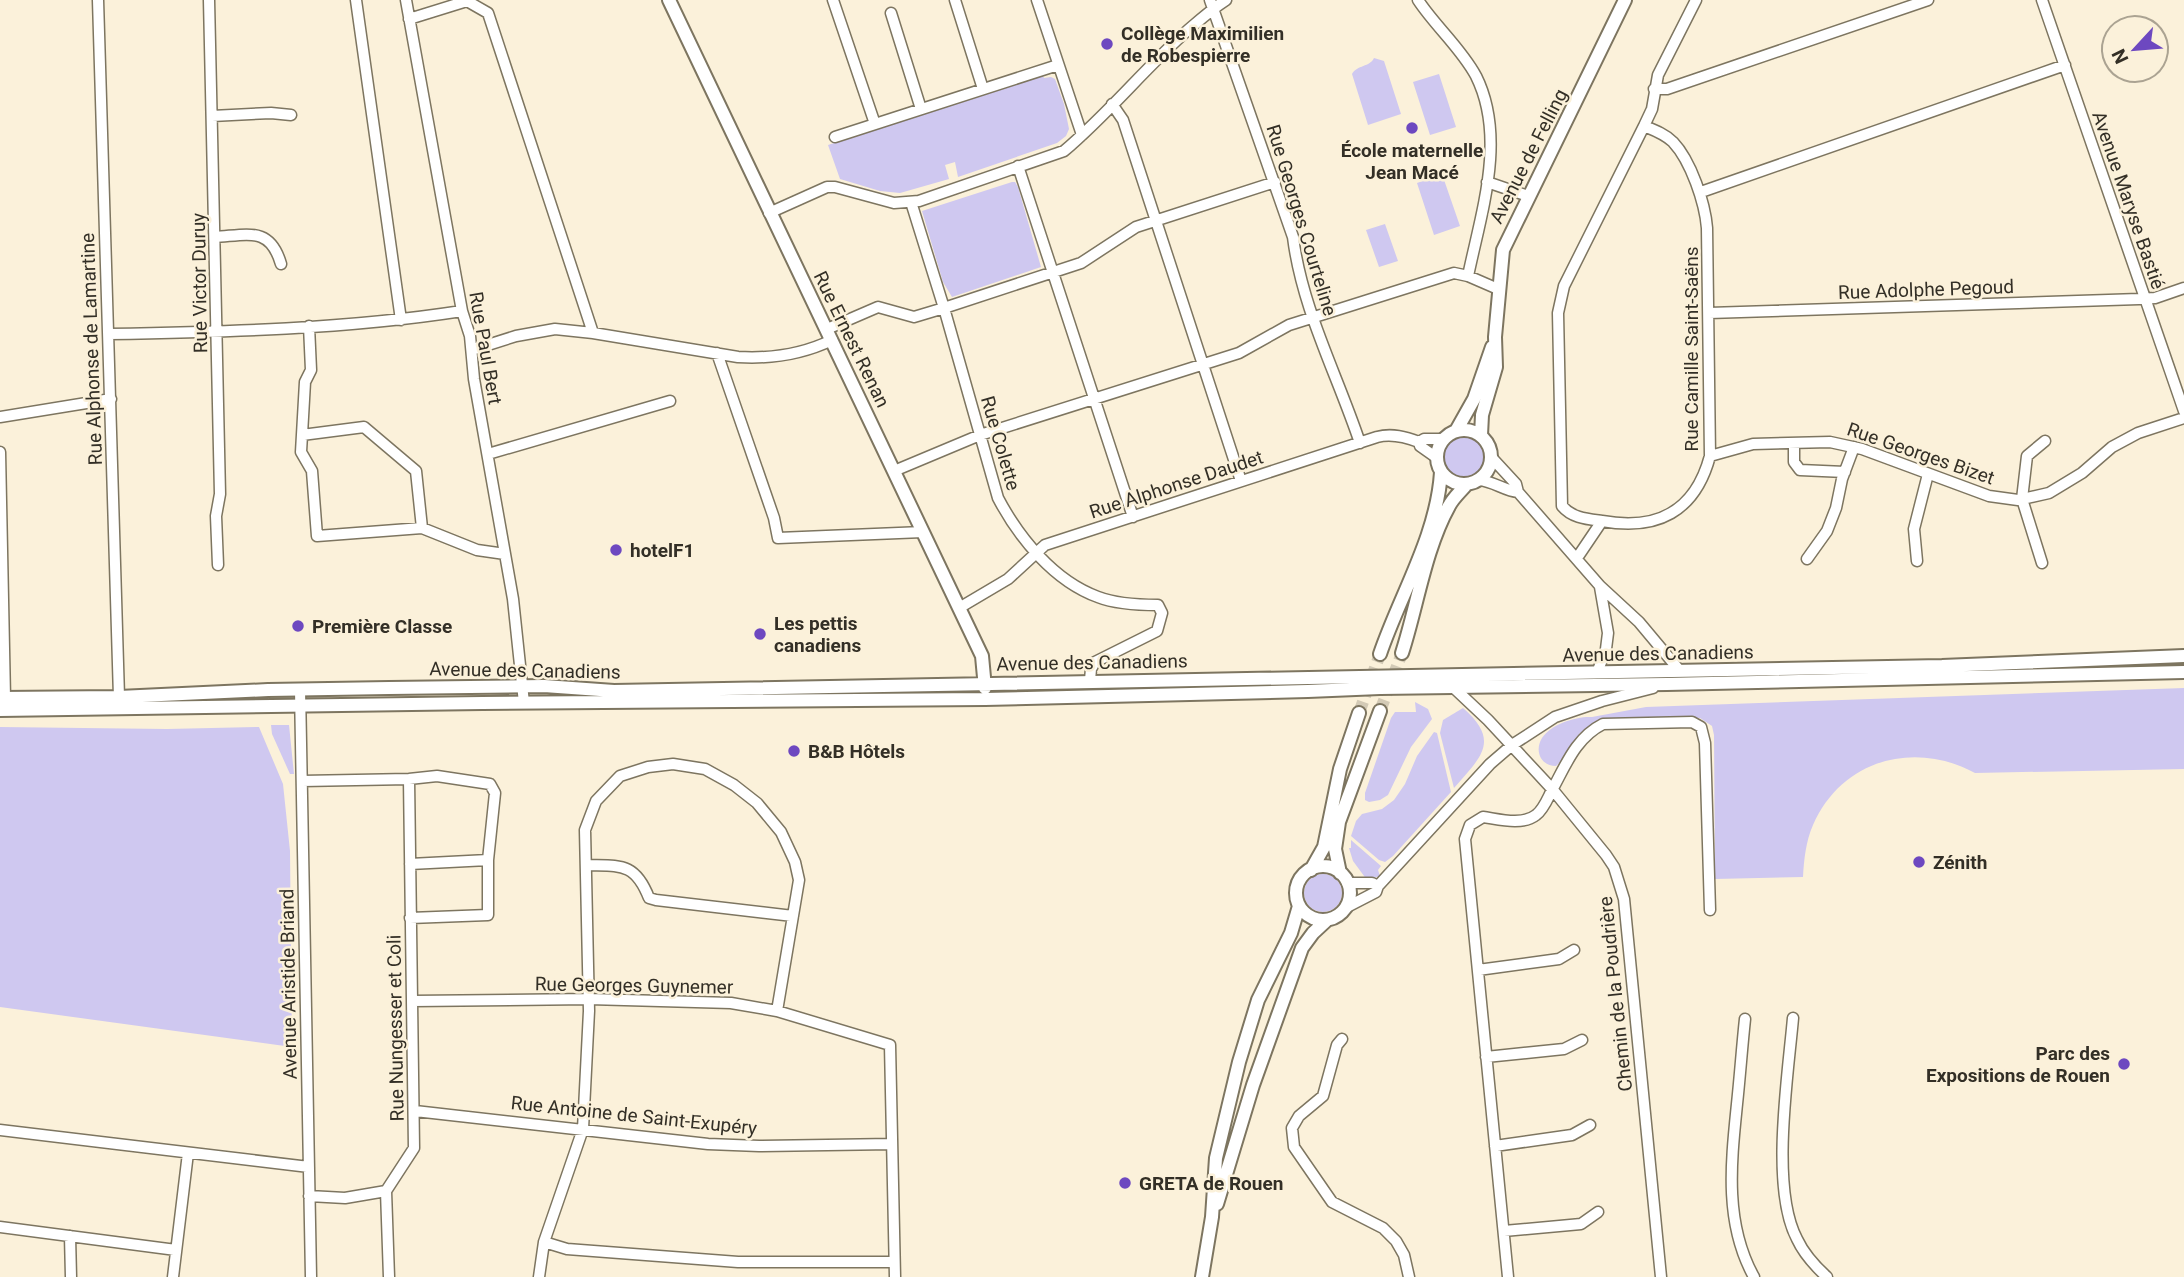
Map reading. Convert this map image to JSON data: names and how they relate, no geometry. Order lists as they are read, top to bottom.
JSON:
{
  "streets": {
    "main road": ["Avenue de Felling", "Rue Ernest Renan", "Avenue des Canadiens"],
    "street": [
      "Avenue Maryse Bastié",
      "Rue Georges Courteline",
      "Rue Victor Duruy",
      "Rue Adolphe Pegoud",
      "Rue Paul Bert",
      "Rue Alphonse de Lamartine",
      "Rue Camille Saint-Saëns",
      "Rue Colette",
      "Rue Georges Bizet",
      "Rue Alphonse Daudet",
      "Avenue Aristide Briand",
      "Rue Georges Guynemer",
      "Chemin de la Poudrière",
      "Rue Nungesser et Coli",
      "Rue Antoine de Saint-Exupéry"
    ]
  },
  "crossings": [
    ["Avenue de Felling", "Rue Alphonse Daudet"],
    ["Avenue Maryse Bastié", "Rue Adolphe Pegoud"],
    ["Rue Georges Courteline", "Rue Alphonse Daudet"],
    ["Rue Adolphe Pegoud", "Rue Camille Saint-Saëns"],
    ["Rue Ernest Renan", "Rue Alphonse Daudet"],
    ["Rue Ernest Renan", "Avenue des Canadiens"],
    ["Rue Paul Bert", "Avenue des Canadiens"],
    ["Rue Alphonse de Lamartine", "Avenue des Canadiens"],
    ["Rue Camille Saint-Saëns", "Rue Georges Bizet"],
    ["Rue Colette", "Rue Alphonse Daudet"],
    ["Rue Colette", "Avenue des Canadiens"],
    ["Avenue des Canadiens", "Avenue Aristide Briand"],
    ["Avenue des Canadiens", "Chemin de la Poudrière"],
    ["Rue Georges Guynemer", "Rue Nungesser et Coli"],
    ["Rue Georges Guynemer", "Rue Antoine de Saint-Exupéry"],
    ["Rue Nungesser et Coli", "Rue Antoine de Saint-Exupéry"]
  ],
  "places": [
    "Collège Maximilien de Robespierre",
    "École maternelle Jean Macé",
    "hotelF1",
    "Première Classe",
    "Les pettis canadiens",
    "B&B Hôtels",
    "Zénith",
    "Parc des Expositions de Rouen",
    "GRETA de Rouen"
  ],
  "north": "bottom left"
}
